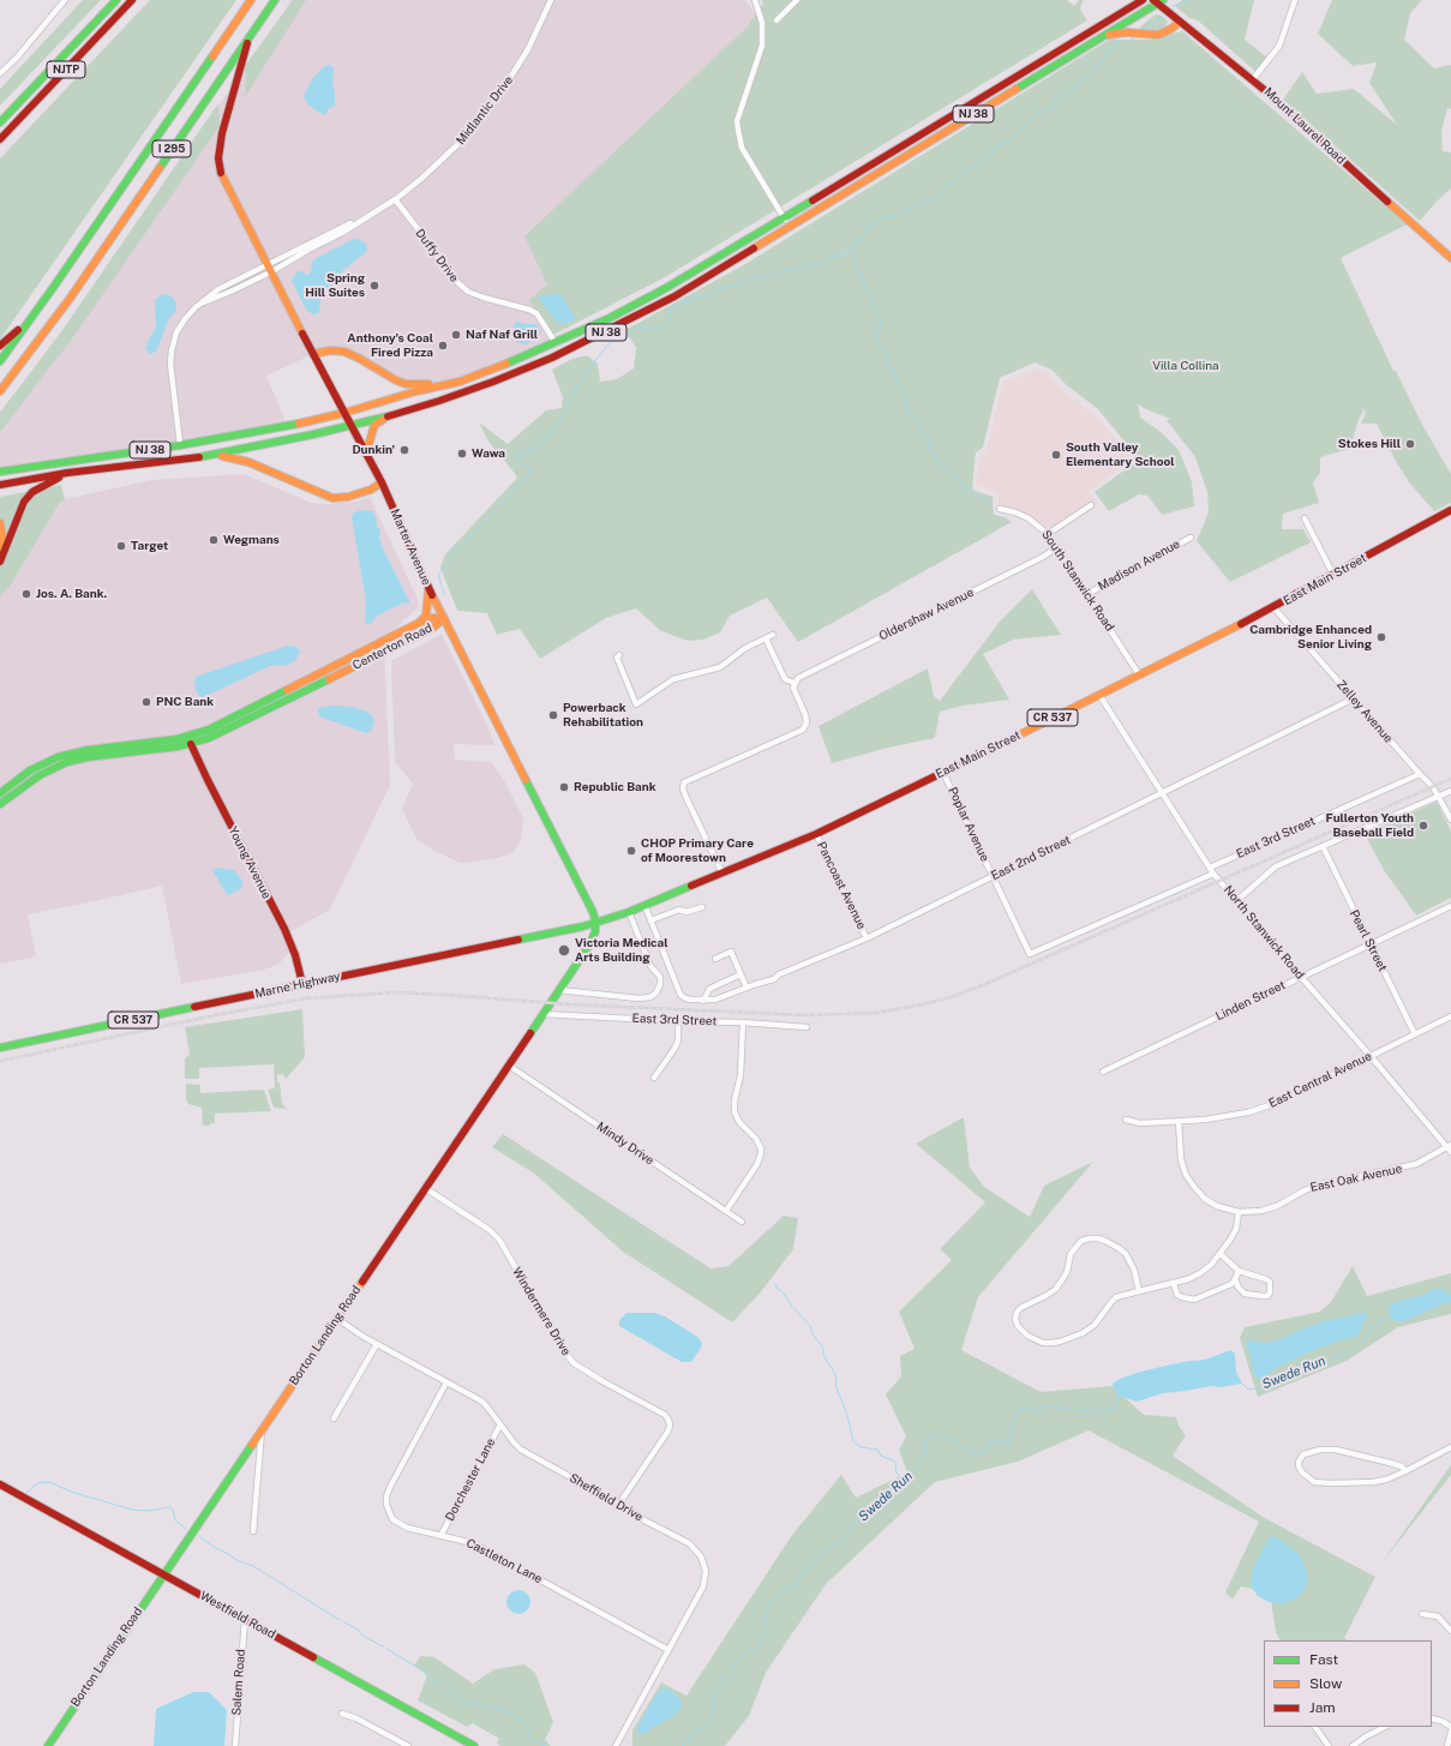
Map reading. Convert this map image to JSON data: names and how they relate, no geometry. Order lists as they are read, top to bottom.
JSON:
{
  "streets": {
    "main road": [
      "NJTP",
      "NJ 38",
      "Mount Laurel Road",
      "I 295",
      "Marter Avenue",
      "East Main Street",
      "Centerton Road",
      "CR 537",
      "Young Avenue",
      "Marne Highway",
      "Borton Landing Road",
      "Westfield Road"
    ],
    "street": [
      "Midlantic Drive",
      "Duffy Drive",
      "Madison Avenue",
      "South Stanwick Road",
      "Oldershaw Avenue",
      "Zelley Avenue",
      "Poplar Avenue",
      "East 3rd Street",
      "East 2nd Street",
      "Pancoast Avenue",
      "North Stanwick Road",
      "Pearl Street",
      "Linden Street",
      "East Central Avenue",
      "Mindy Drive",
      "East Oak Avenue",
      "Windermere Drive",
      "Dorchester Lane",
      "Sheffield Drive",
      "Castleton Lane",
      "Salem Road"
    ]
  },
  "crossings": [
    ["Midlantic Drive", "NJ 38"],
    ["Midlantic Drive", "Duffy Drive"],
    ["Midlantic Drive", "Marter Avenue"],
    ["NJ 38", "Mount Laurel Road"],
    ["NJ 38", "Duffy Drive"],
    ["NJ 38", "Marter Avenue"],
    ["I 295", "Marter Avenue"],
    ["Marter Avenue", "East Main Street"],
    ["Marter Avenue", "Centerton Road"],
    ["Marter Avenue", "Marne Highway"],
    ["Marter Avenue", "Borton Landing Road"],
    ["Madison Avenue", "South Stanwick Road"],
    ["East Main Street", "South Stanwick Road"],
    ["East Main Street", "Zelley Avenue"],
    ["East Main Street", "Poplar Avenue"],
    ["East Main Street", "Pancoast Avenue"],
    ["East Main Street", "North Stanwick Road"],
    ["East Main Street", "Marne Highway"],
    ["East Main Street", "Borton Landing Road"],
    ["South Stanwick Road", "Oldershaw Avenue"],
    ["Centerton Road", "Young Avenue"],
    ["Zelley Avenue", "East 3rd Street"],
    ["Zelley Avenue", "East 2nd Street"],
    ["Poplar Avenue", "East 2nd Street"],
    ["Poplar Avenue", "North Stanwick Road"],
    ["East 3rd Street", "North Stanwick Road"],
    ["East 3rd Street", "Borton Landing Road"],
    ["East 2nd Street", "Pancoast Avenue"],
    ["East 2nd Street", "North Stanwick Road"],
    ["Young Avenue", "Marne Highway"],
    ["North Stanwick Road", "Linden Street"],
    ["North Stanwick Road", "East Central Avenue"],
    ["North Stanwick Road", "East Oak Avenue"],
    ["Pearl Street", "Linden Street"],
    ["Pearl Street", "East Central Avenue"],
    ["Marne Highway", "Borton Landing Road"],
    ["East Central Avenue", "East Oak Avenue"],
    ["Mindy Drive", "Borton Landing Road"],
    ["Windermere Drive", "Borton Landing Road"],
    ["Windermere Drive", "Sheffield Drive"],
    ["Borton Landing Road", "Sheffield Drive"],
    ["Borton Landing Road", "Westfield Road"],
    ["Dorchester Lane", "Sheffield Drive"],
    ["Dorchester Lane", "Castleton Lane"],
    ["Sheffield Drive", "Castleton Lane"],
    ["Westfield Road", "Salem Road"]
  ],
  "water": ["Swede Run"],
  "parks": ["Villa Collina"],
  "places": [
    "Spring Hill Suites",
    "Naf Naf Grill",
    "Anthony's Coal Fired Pizza",
    "Stokes Hill",
    "Dunkin'",
    "Wawa",
    "South Valley Elementary School",
    "Wegmans",
    "Target",
    "Jos. A. Bank.",
    "Cambridge Enhanced Senior Living",
    "PNC Bank",
    "Powerback Rehabilitation",
    "Republic Bank",
    "Fullerton Youth Baseball Field",
    "CHOP Primary Care of Moorestown",
    "Victoria Medical Arts Building"
  ],
  "legend": ["Fast", "Slow", "Jam"]
}
